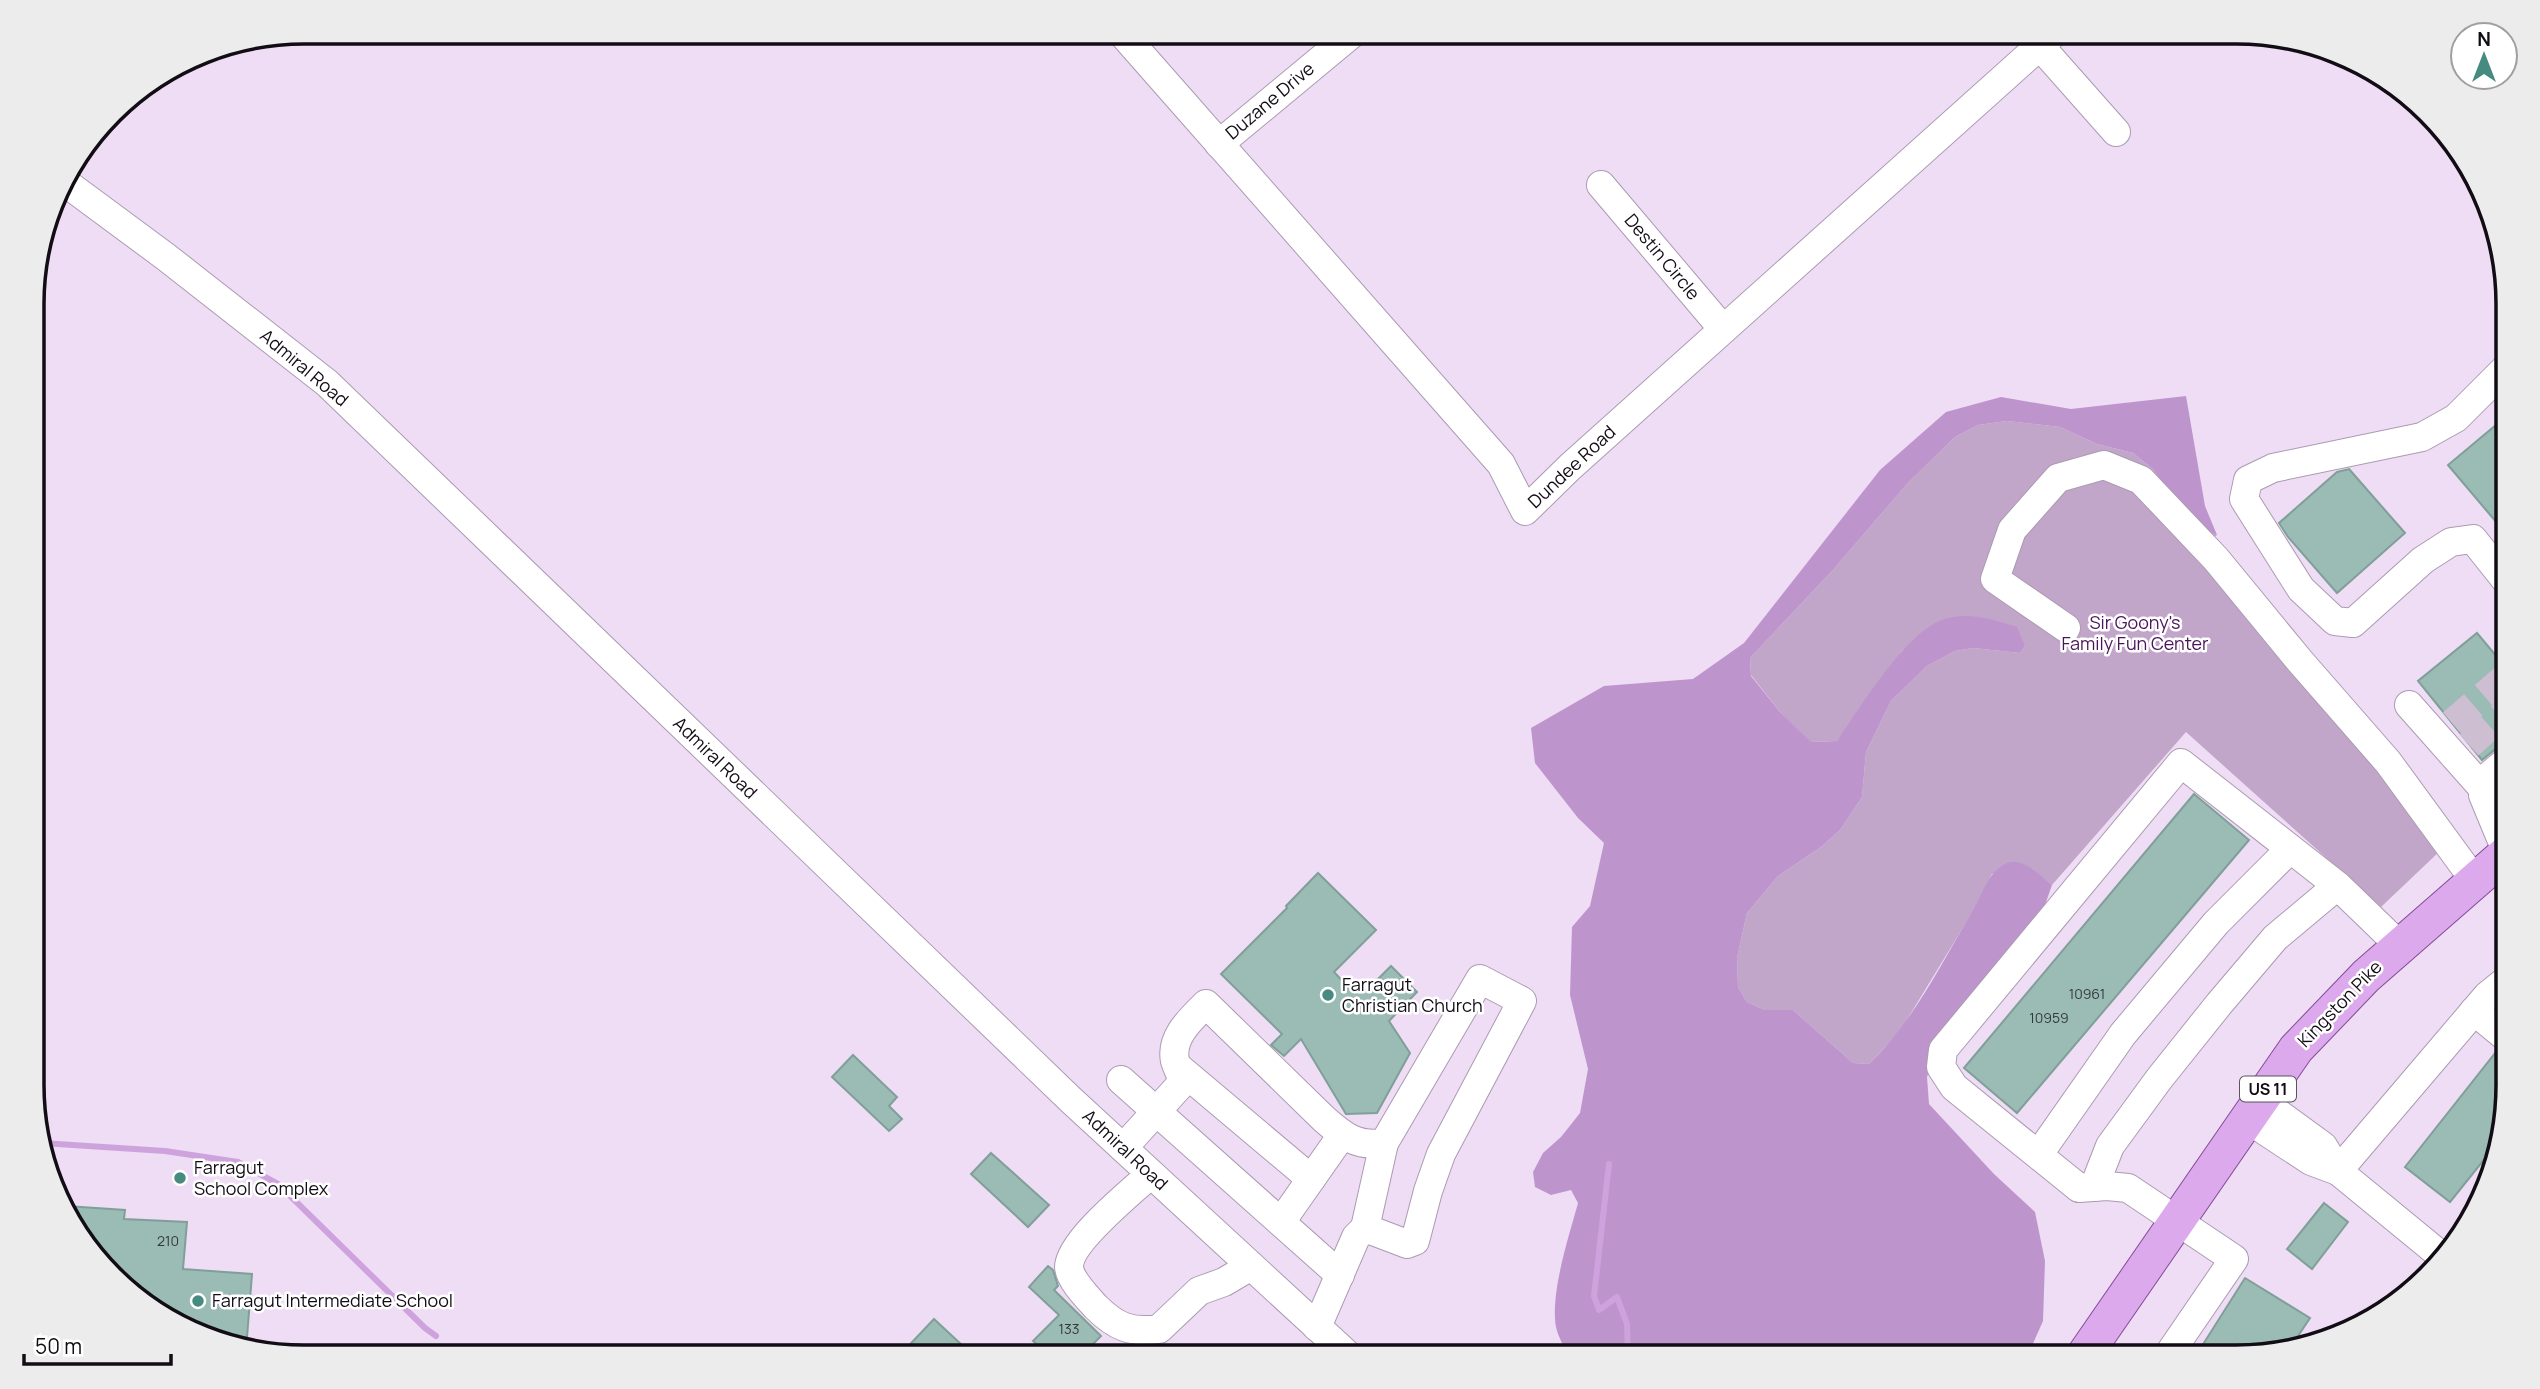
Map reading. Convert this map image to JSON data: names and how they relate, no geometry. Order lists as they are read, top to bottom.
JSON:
{
  "streets": {
    "main road": ["Kingston Pike", "US 11"],
    "street": [
      "Duzane Drive",
      "Destin Circle",
      "Admiral Road",
      "Dundee Road"
    ]
  },
  "crossings": [
    ["Duzane Drive", "Dundee Road"],
    ["Destin Circle", "Dundee Road"]
  ],
  "parks": ["Sir Goony's Family Fun Center"],
  "places": ["Farragut Christian Church", "Farragut School Complex", "Farragut Intermediate School"],
  "house_numbers": [
    "10961",
    "10959",
    "210",
    "133"
  ],
  "scale_bar": "50 m",
  "north": "top"
}
